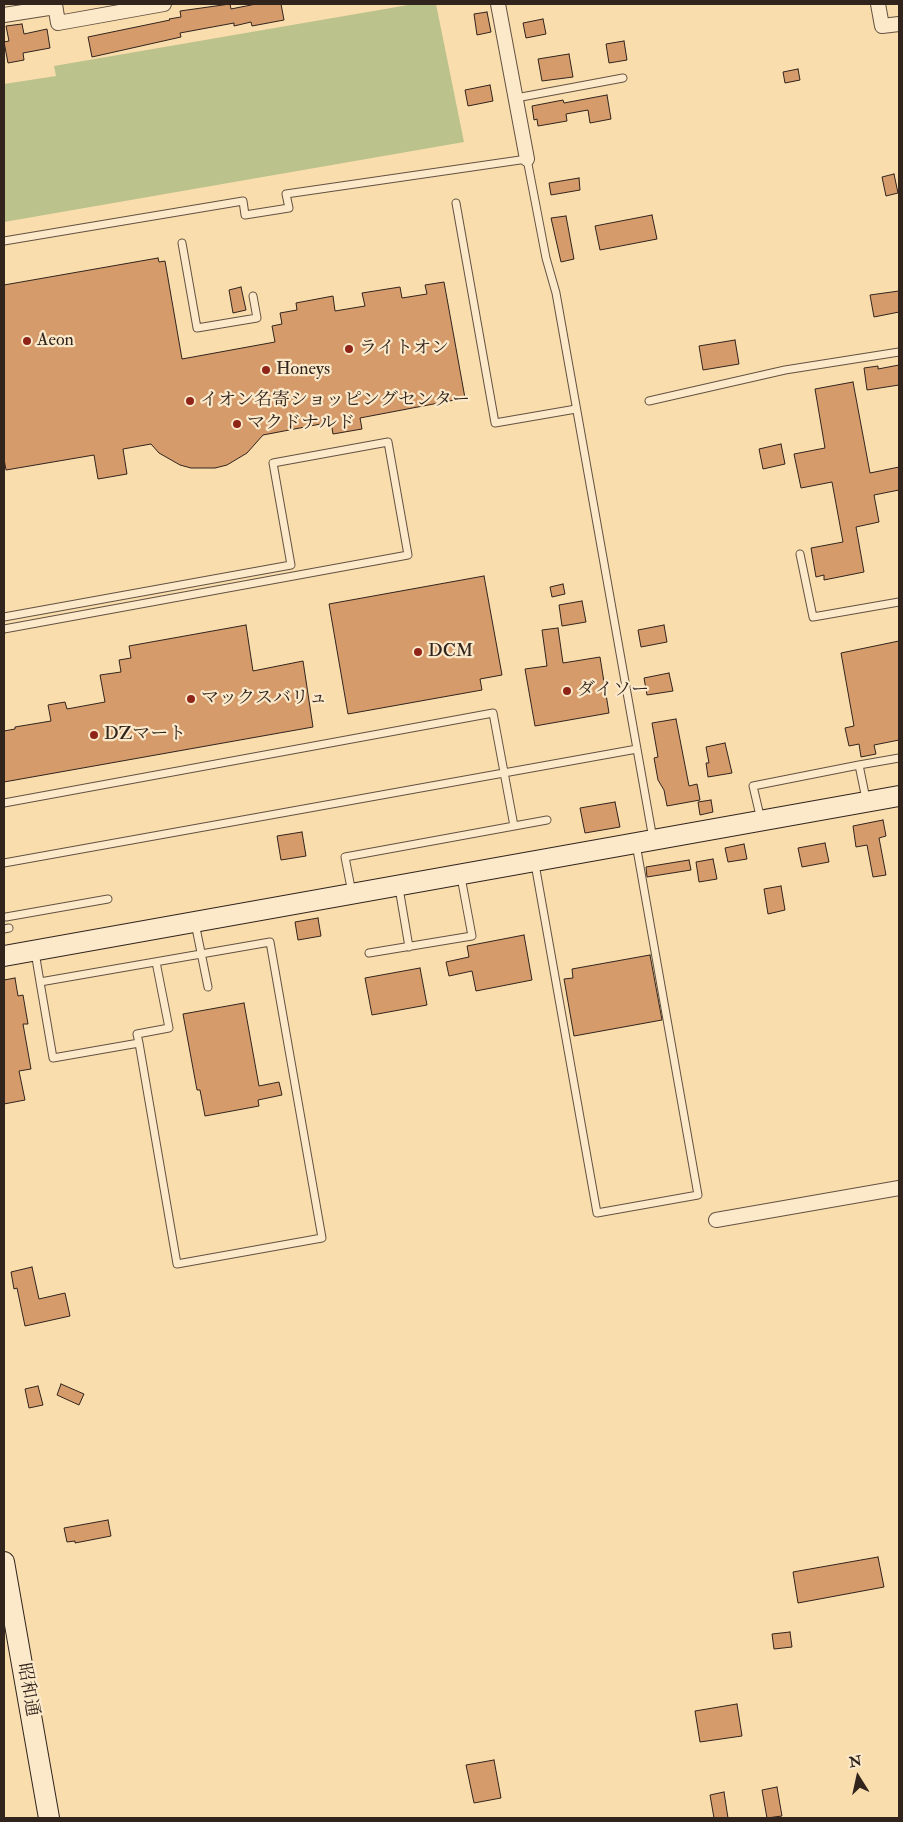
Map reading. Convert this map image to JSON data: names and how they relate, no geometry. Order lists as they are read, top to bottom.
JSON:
{
  "streets": {
    "street": ["昭和通"]
  },
  "places": [
    "Aeon",
    "ライトオン",
    "Honeys",
    "イオン名寄ショッピングセンター",
    "マクドナルド",
    "DCM",
    "ダイソー",
    "マックスバリュ",
    "DZマート"
  ],
  "north": "top"
}
